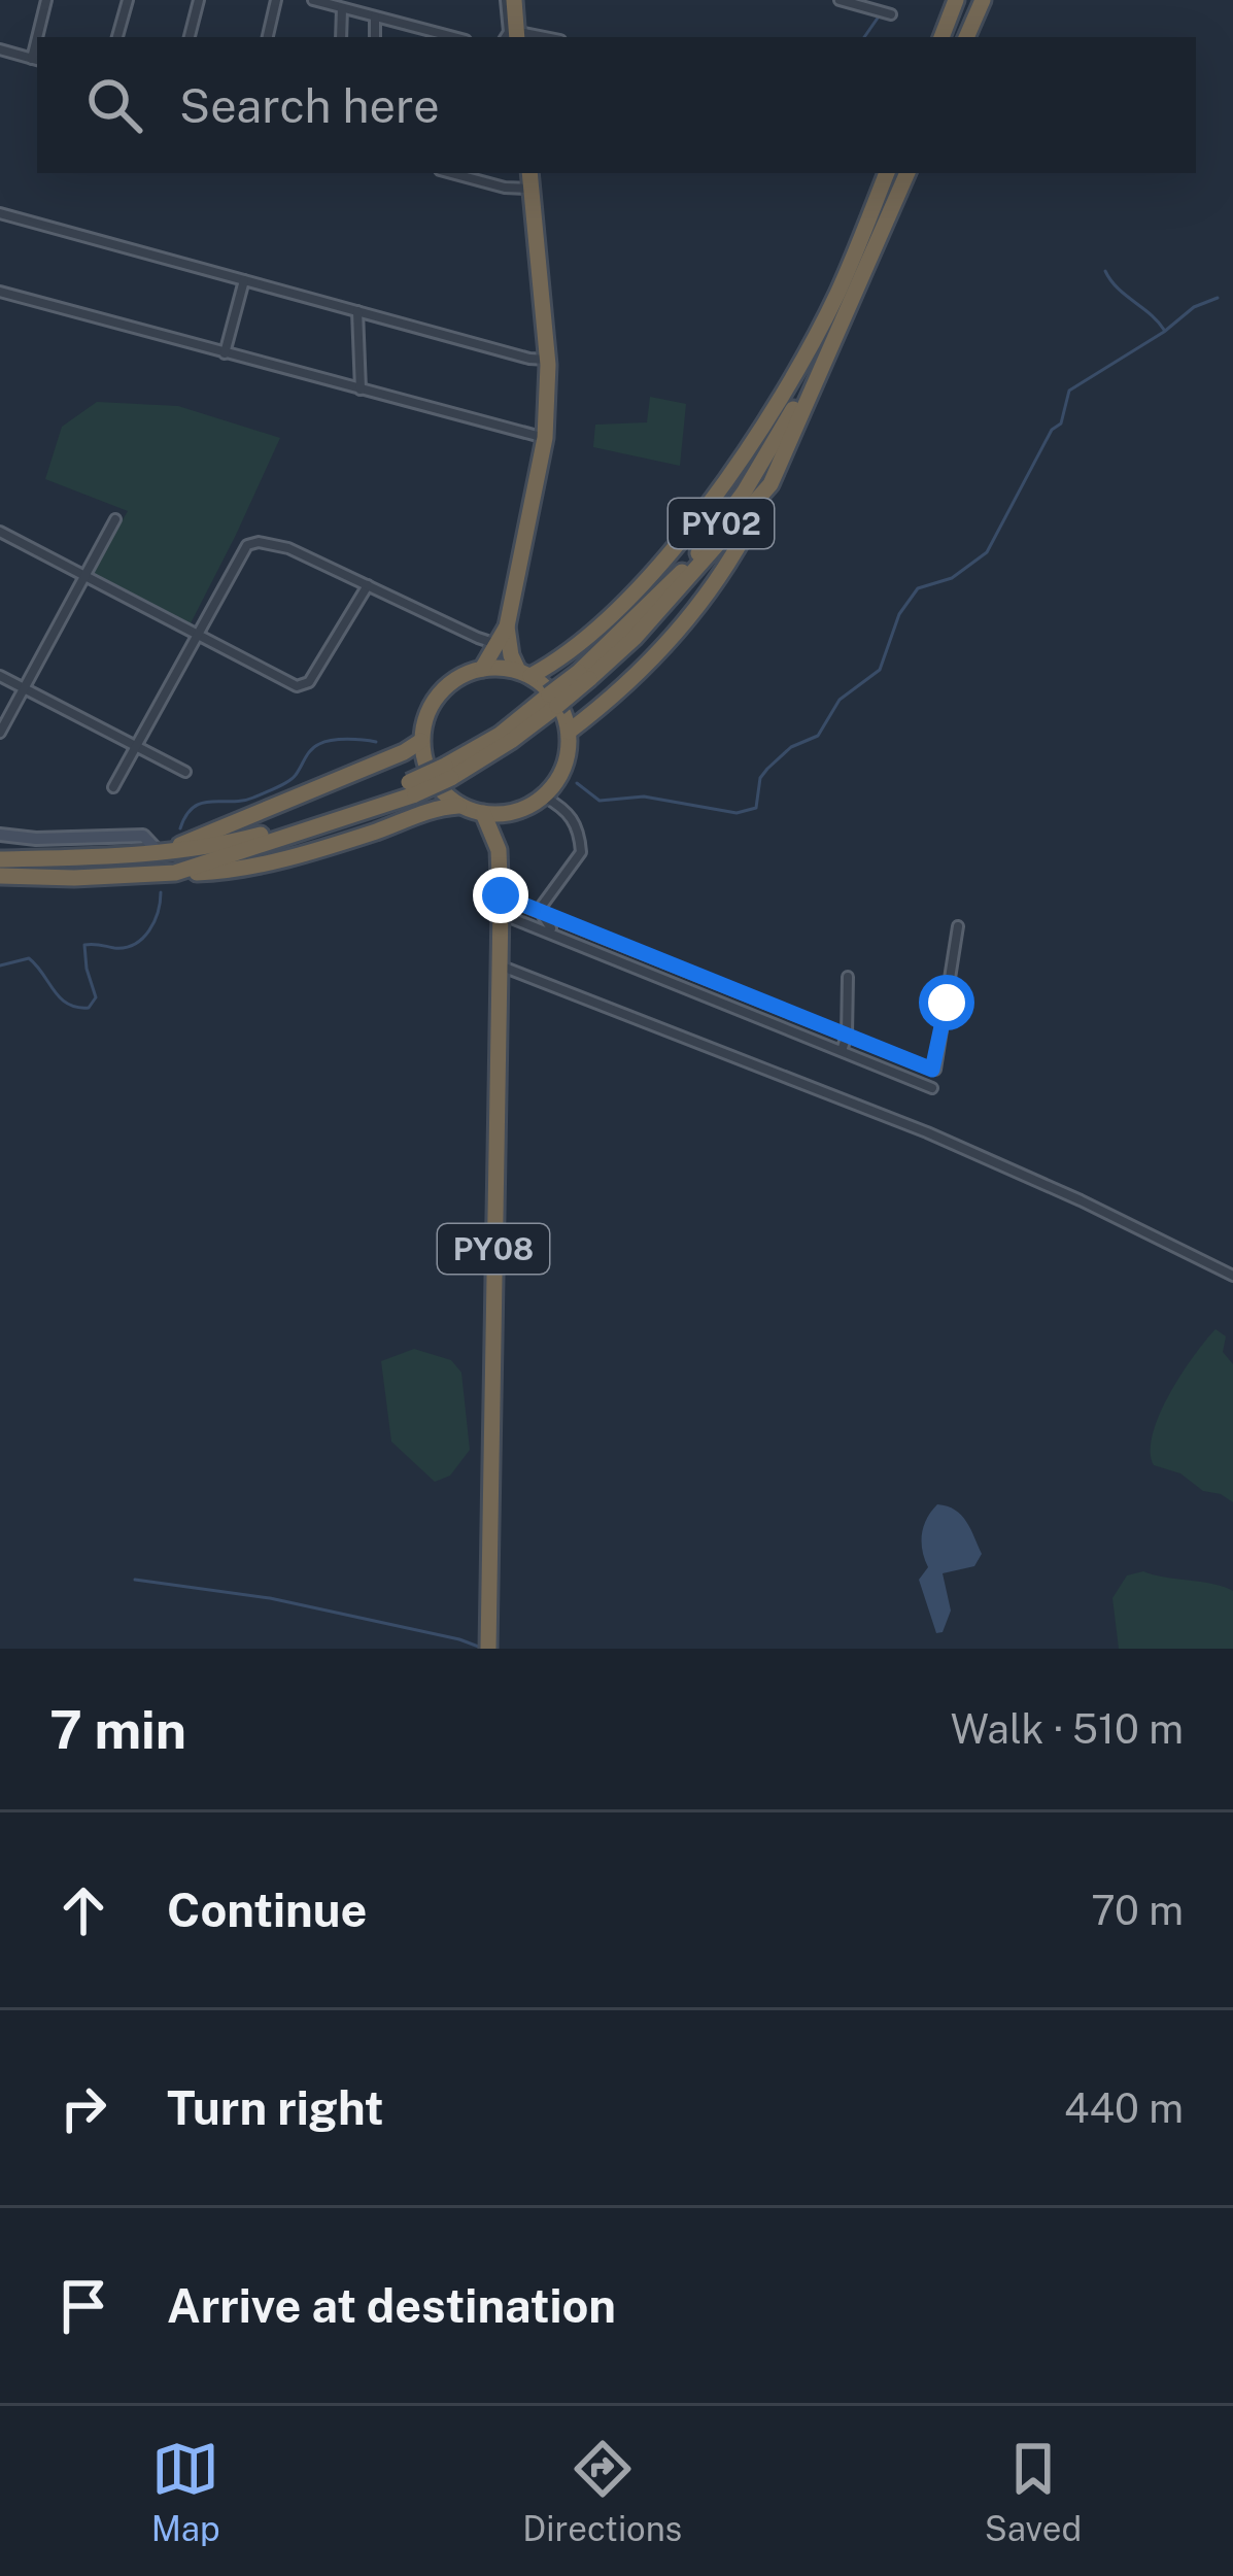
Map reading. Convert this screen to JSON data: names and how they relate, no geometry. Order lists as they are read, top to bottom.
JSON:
{
  "streets": {
    "highway": ["PY02", "PY08"]
  },
  "page": {
    "search": "Search here",
    "heading": ["7 min", "Walk · 510 m"],
    "list": [
      ["Continue", "70 m"],
      ["Turn right", "440 m"],
      "Arrive at destination"
    ],
    "nav": ["Map", "Directions", "Saved"]
  }
}
